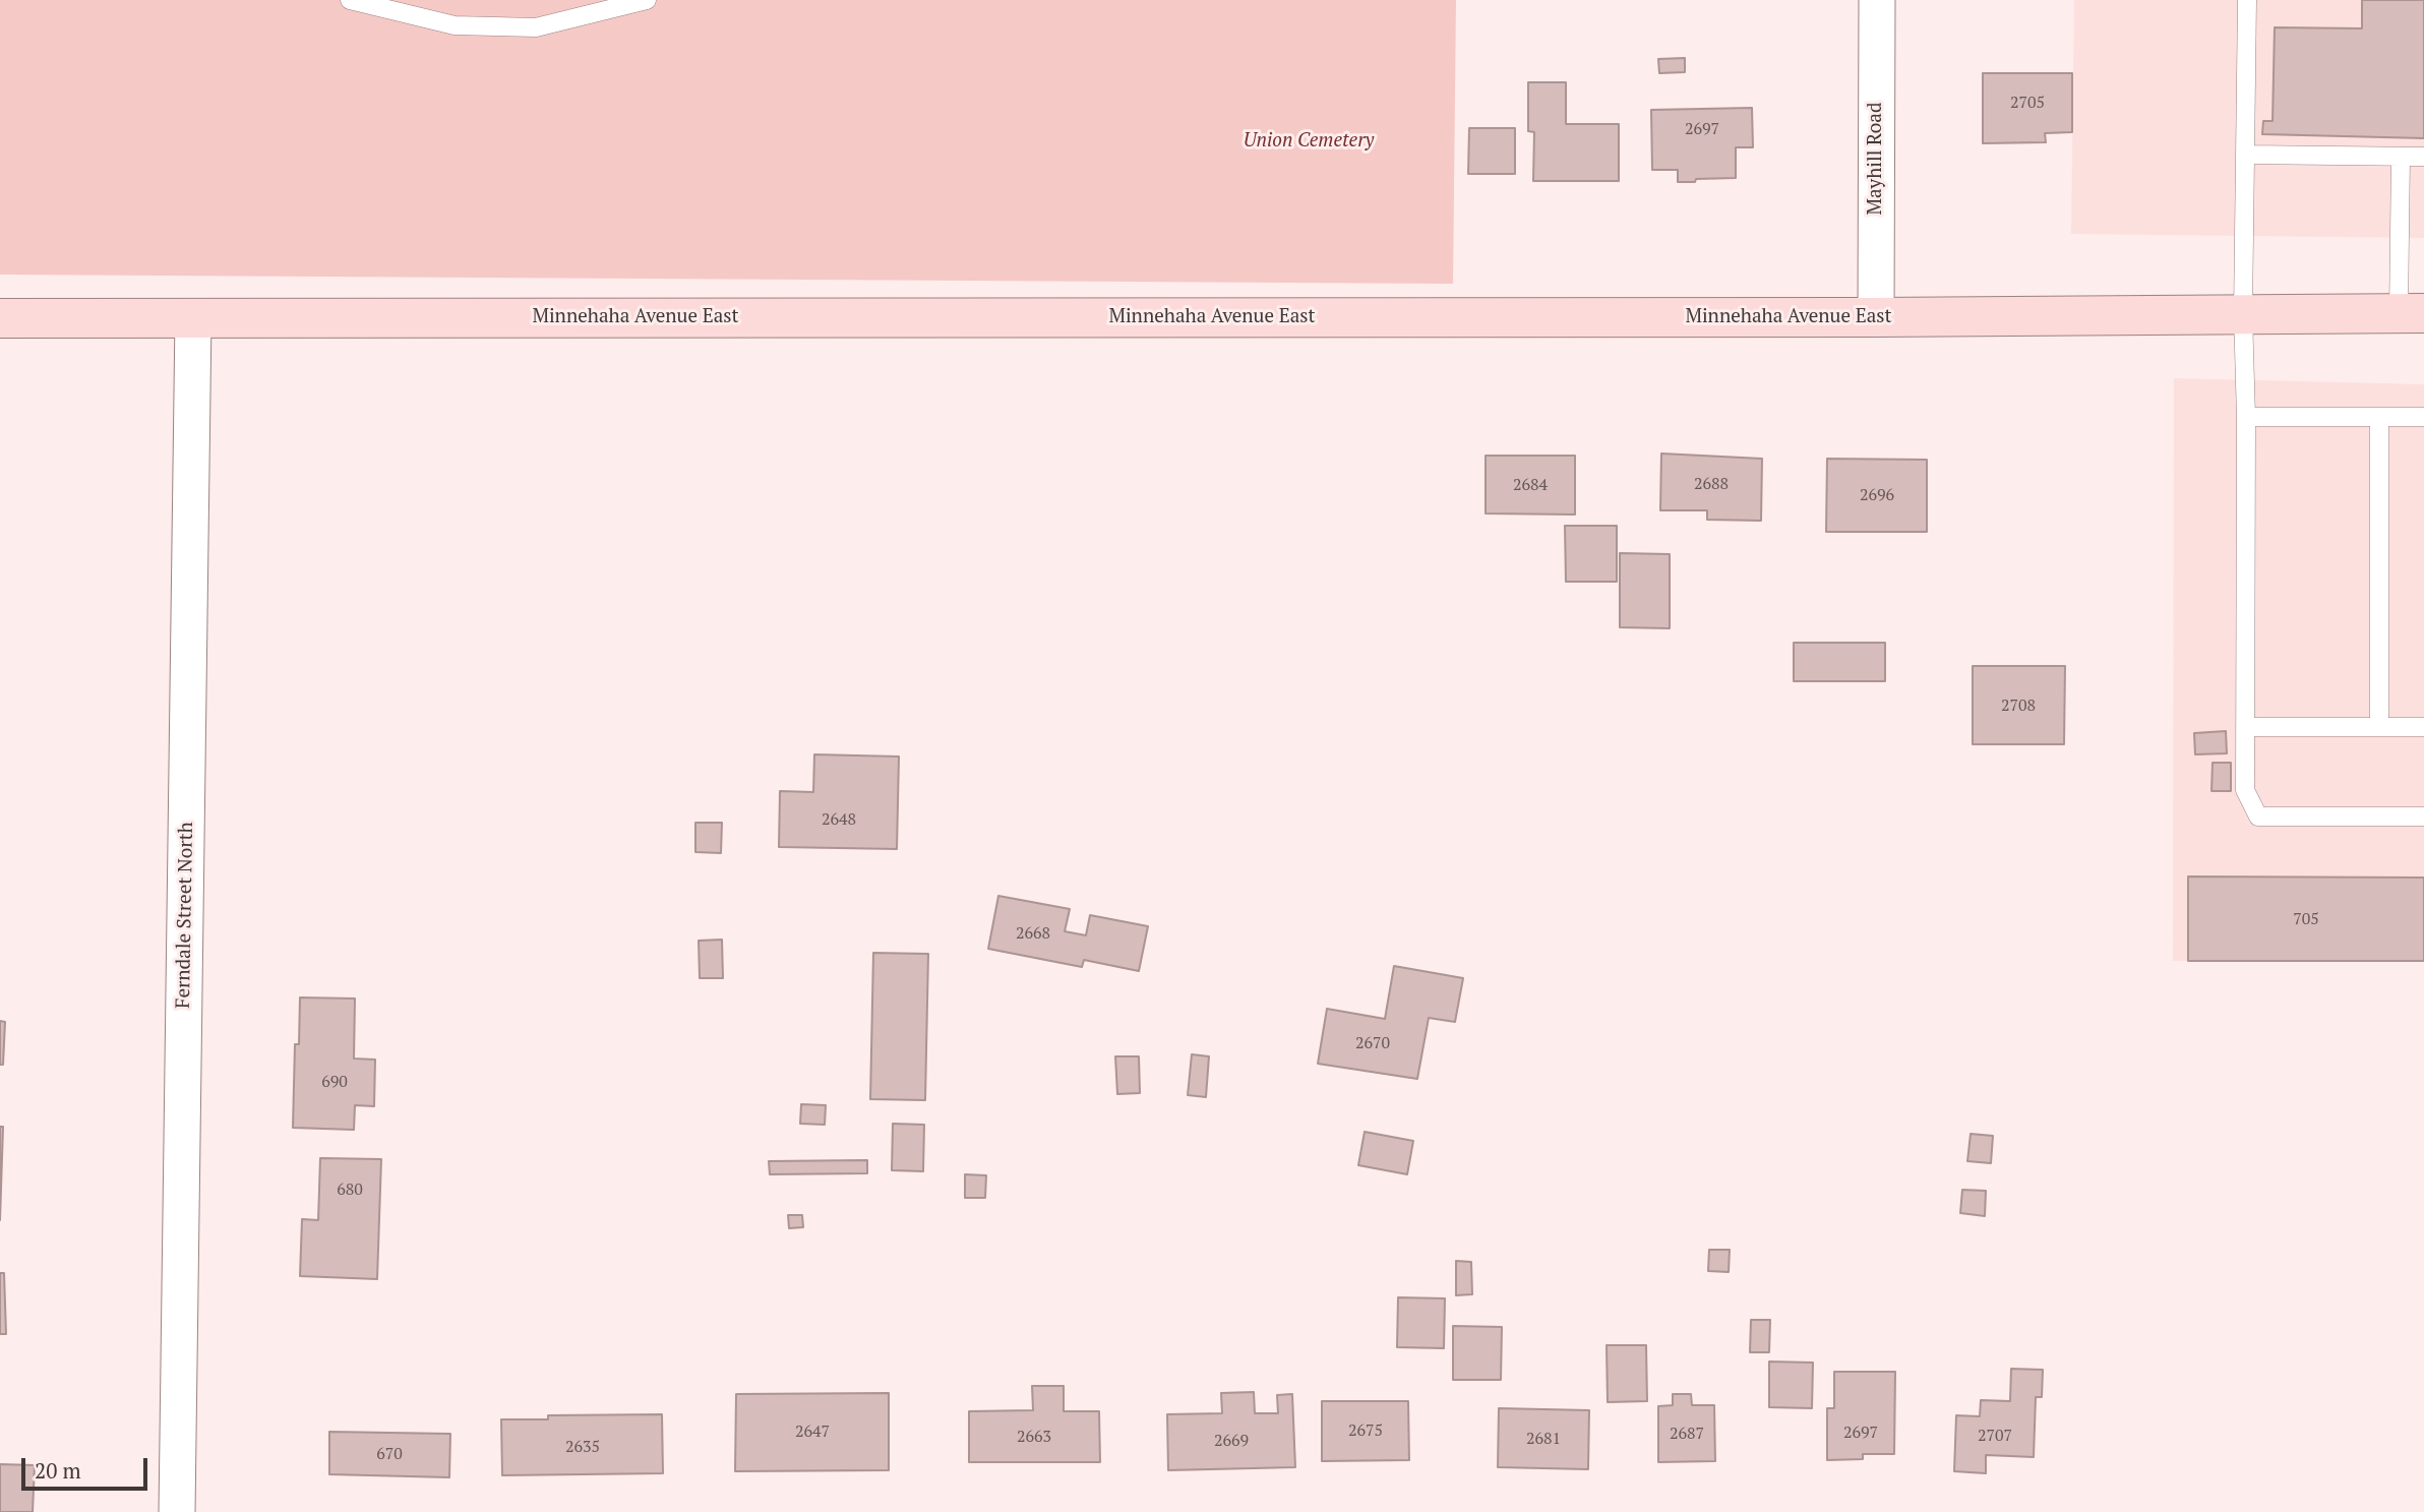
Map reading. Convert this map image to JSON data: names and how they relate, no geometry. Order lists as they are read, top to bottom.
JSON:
{
  "streets": {
    "main road": ["Minnehaha Avenue East"],
    "street": ["Mayhill Road", "Ferndale Street North"]
  },
  "crossings": [
    ["Mayhill Road", "Minnehaha Avenue East"],
    ["Minnehaha Avenue East", "Ferndale Street North"]
  ],
  "parks": ["Union Cemetery"],
  "house_numbers": [
    "2705",
    "2697",
    "2688",
    "2684",
    "2696",
    "2708",
    "2648",
    "705",
    "2668",
    "2670",
    "690",
    "680",
    "2675",
    "2647",
    "2697",
    "2687",
    "2707",
    "2663",
    "2681",
    "2669",
    "2635",
    "670"
  ],
  "scale_bar": "20 m"
}
